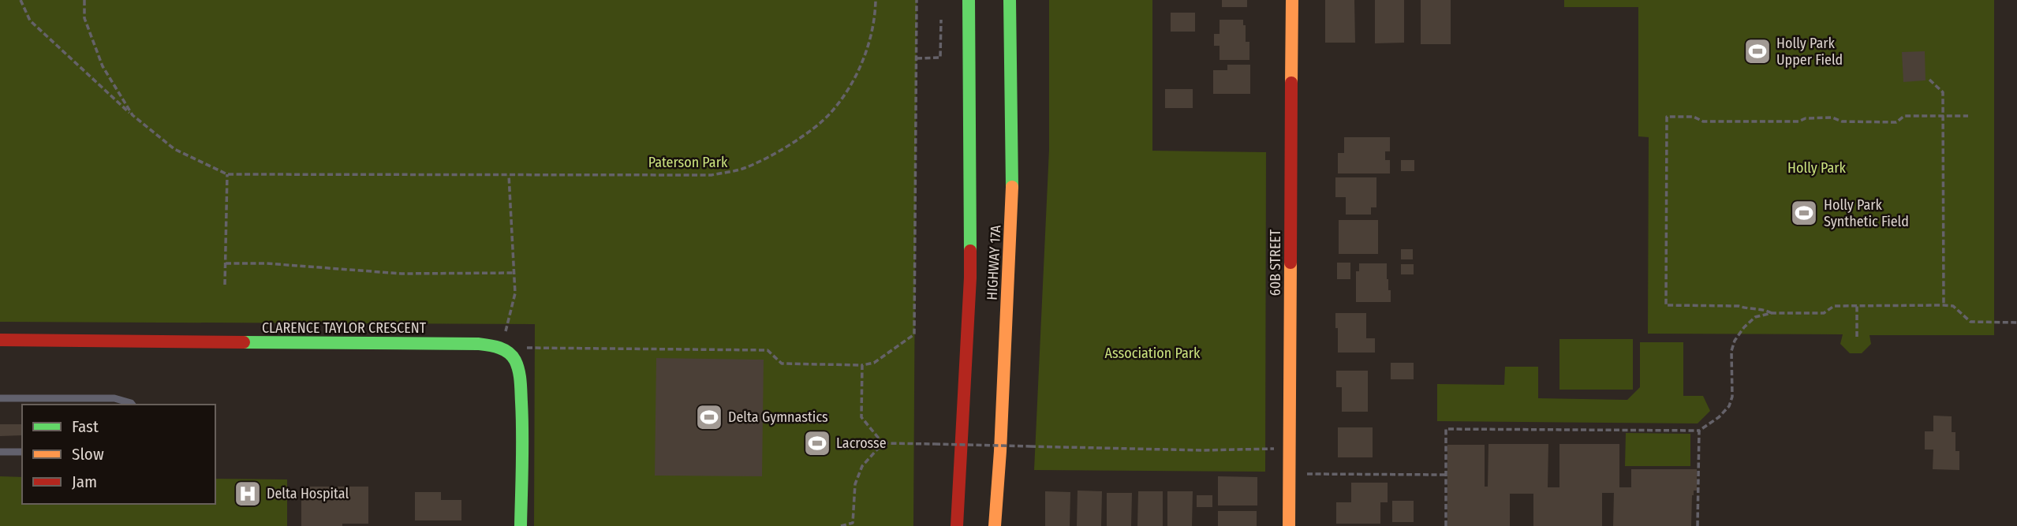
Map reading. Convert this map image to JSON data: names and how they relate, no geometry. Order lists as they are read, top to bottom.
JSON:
{
  "streets": {
    "main road": ["HIGHWAY 17A", "60B STREET", "CLARENCE TAYLOR CRESCENT"]
  },
  "parks": ["Paterson Park", "Holly Park", "Association Park"],
  "places": {
    "sports": [
      "Holly Park Upper Field",
      "Holly Park Synthetic Field",
      "Delta Gymnastics",
      "Lacrosse"
    ],
    "hospital": ["Delta Hospital"]
  },
  "legend": ["Fast", "Slow", "Jam"]
}
